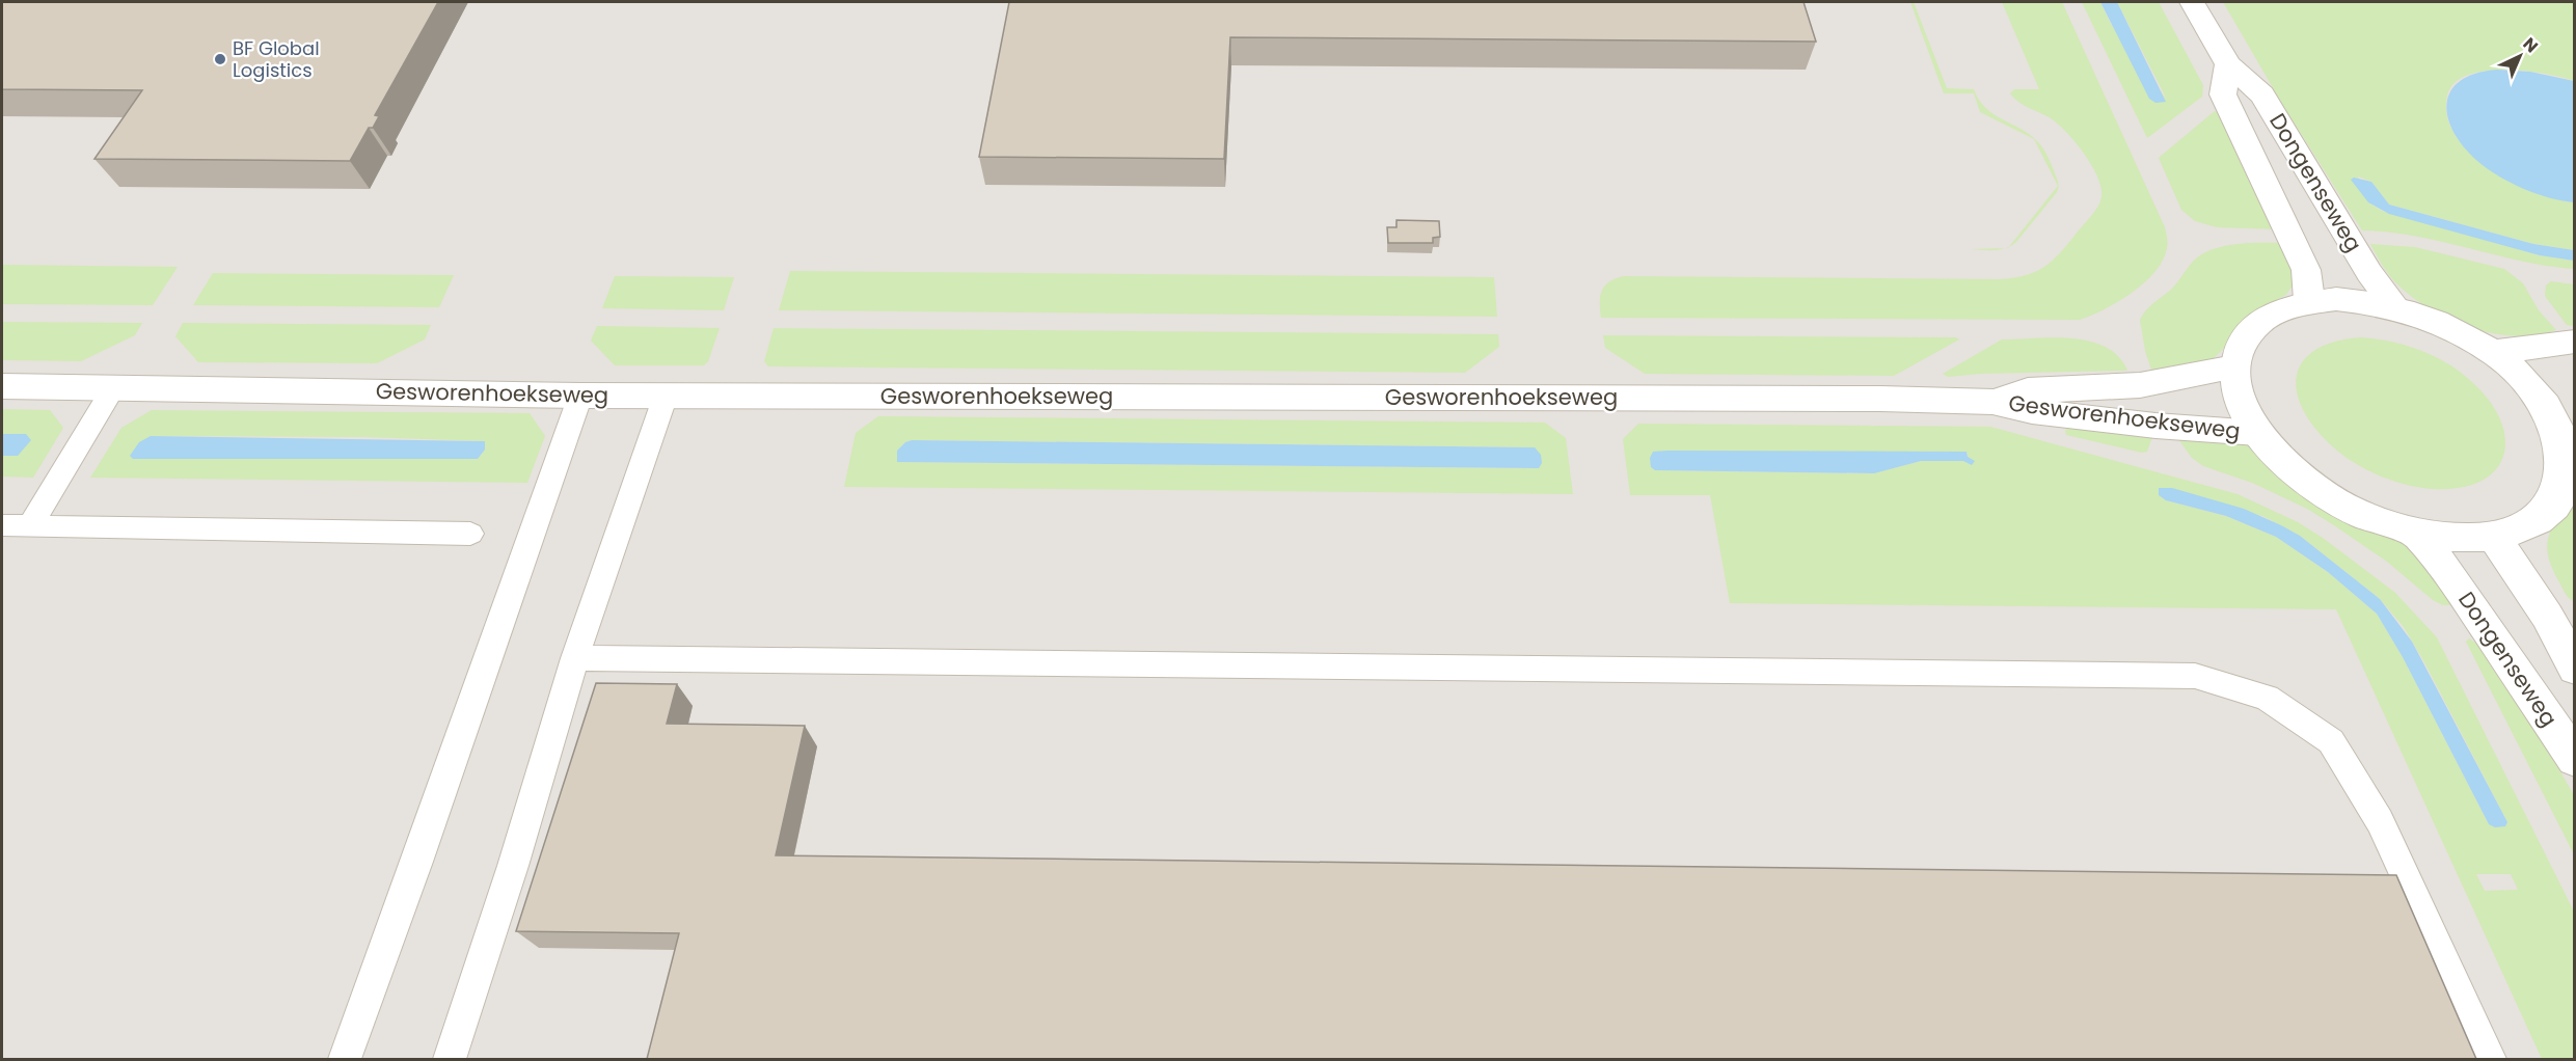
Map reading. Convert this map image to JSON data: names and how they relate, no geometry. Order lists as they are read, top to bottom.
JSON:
{
  "streets": {
    "street": ["Dongenseweg", "Gesworenhoekseweg"]
  },
  "places": ["BF Global Logistics"],
  "north": "top right"
}
